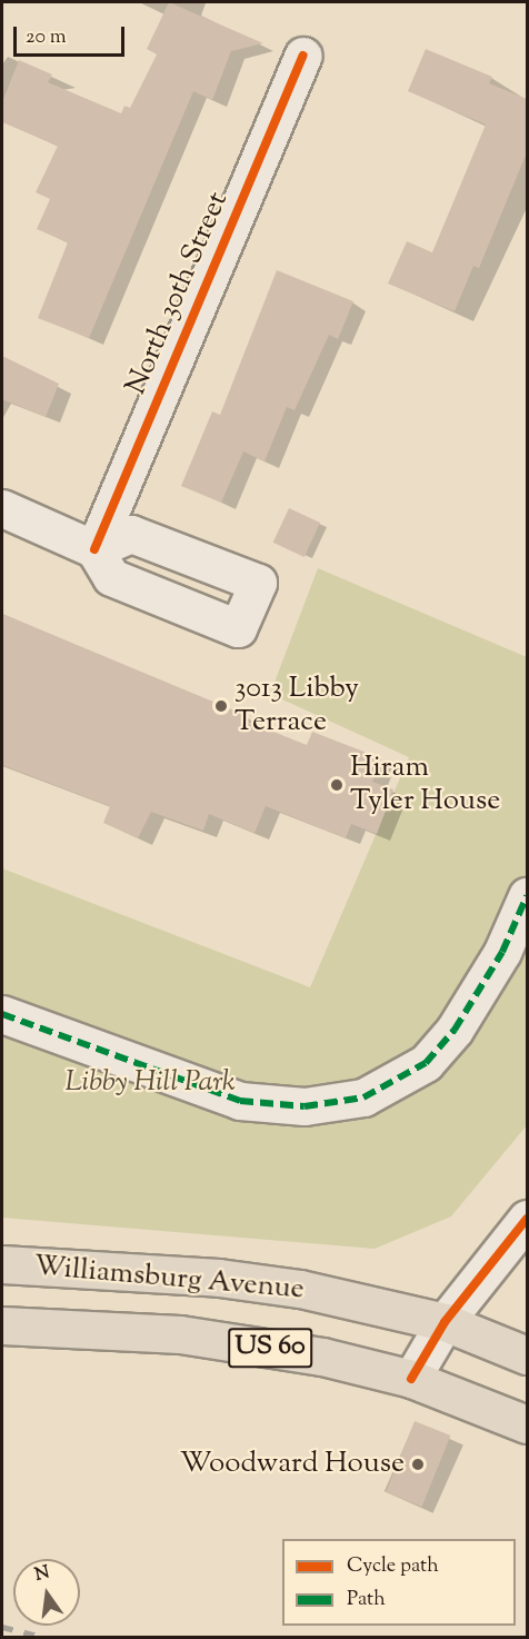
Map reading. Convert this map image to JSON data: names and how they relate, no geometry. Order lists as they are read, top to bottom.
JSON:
{
  "streets": {
    "main road": ["Williamsburg Avenue", "US 60"],
    "street": ["North 30th Street"]
  },
  "parks": ["Libby Hill Park"],
  "places": ["3013 Libby Terrace", "Hiram Tyler House", "Woodward House"],
  "legend": ["Cycle path", "Path"],
  "scale_bar": "20 m",
  "north": "top"
}
